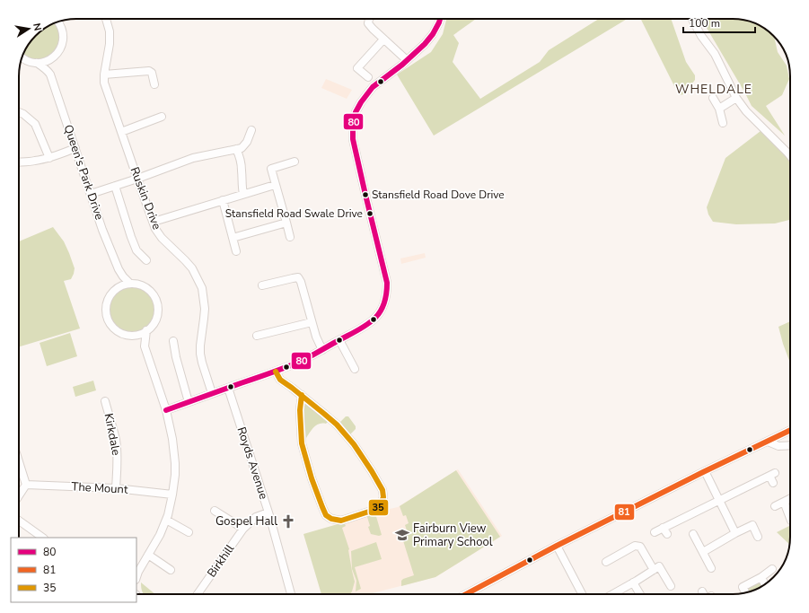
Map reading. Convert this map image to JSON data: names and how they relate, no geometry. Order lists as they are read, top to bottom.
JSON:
{
  "streets": {
    "street": [
      "Queen's Park Drive",
      "Ruskin Drive",
      "Kirkdale",
      "Royds Avenue",
      "The Mount",
      "Birkhill"
    ]
  },
  "crossings": [
    ["Kirkdale", "The Mount"],
    ["Royds Avenue", "Birkhill"]
  ],
  "districts": ["WHELDALE"],
  "places": {
    "other": ["Stansfield Road Dove Drive", "Stansfield Road Swale Drive"],
    "church": ["Gospel Hall"],
    "school or university": ["Fairburn View Primary School"]
  },
  "lines": ["transit line 80", "transit line 35", "transit line 81"],
  "legend": ["80", "81", "35"],
  "scale_bar": "100 m",
  "north": "right"
}
